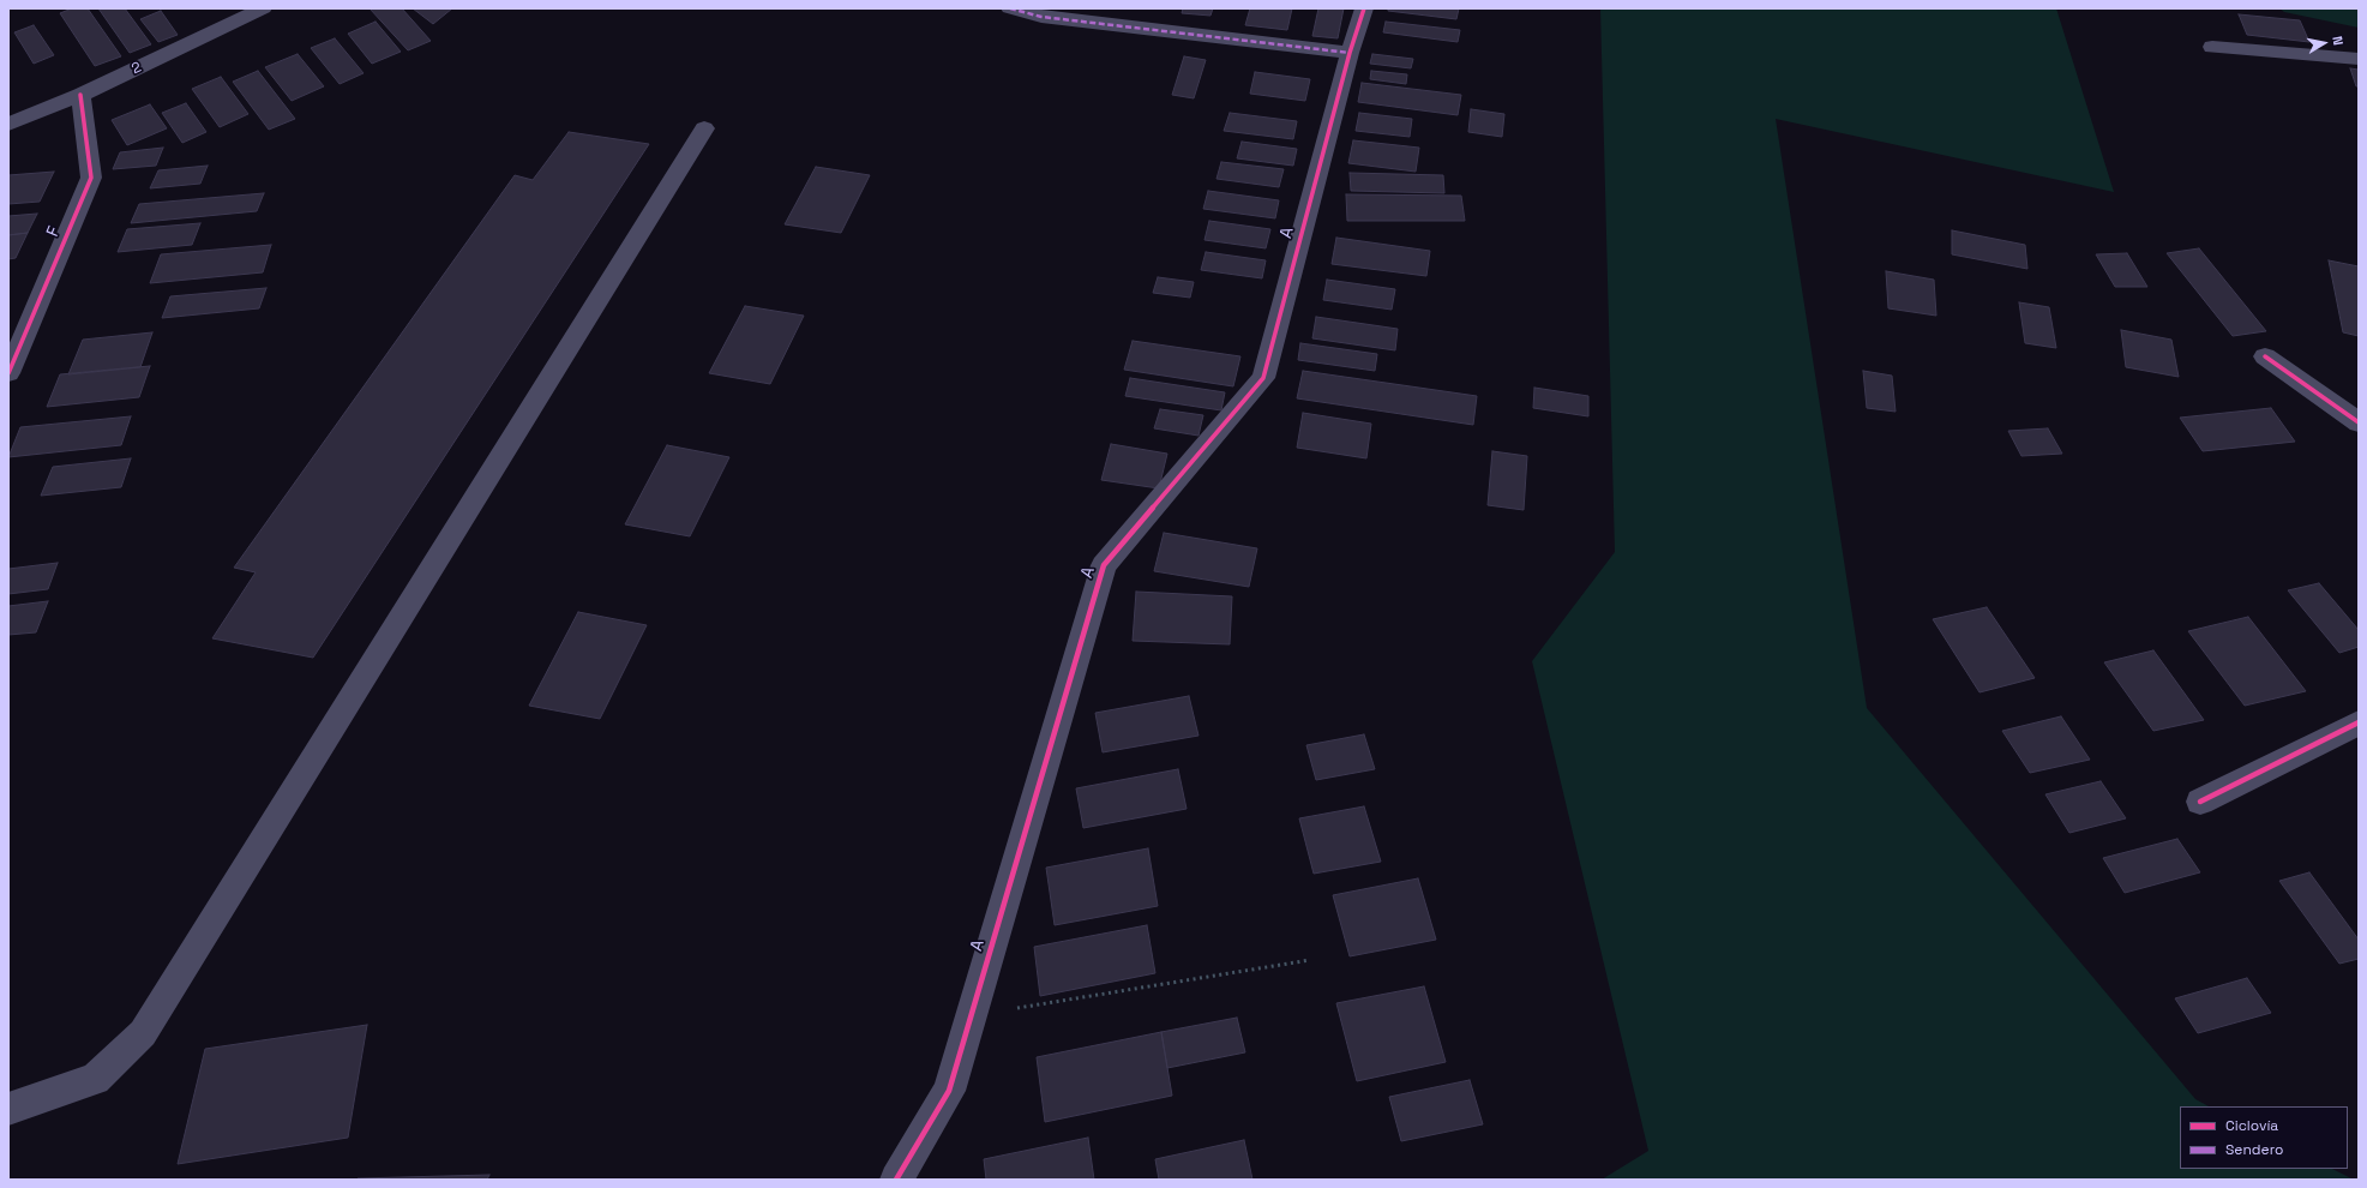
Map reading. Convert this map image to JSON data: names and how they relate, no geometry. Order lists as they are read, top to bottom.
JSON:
{
  "streets": {
    "street": ["2", "F", "A"]
  },
  "crossings": [
    ["2", "F"]
  ],
  "legend": ["Ciclovía", "Sendero"],
  "north": "right"
}
